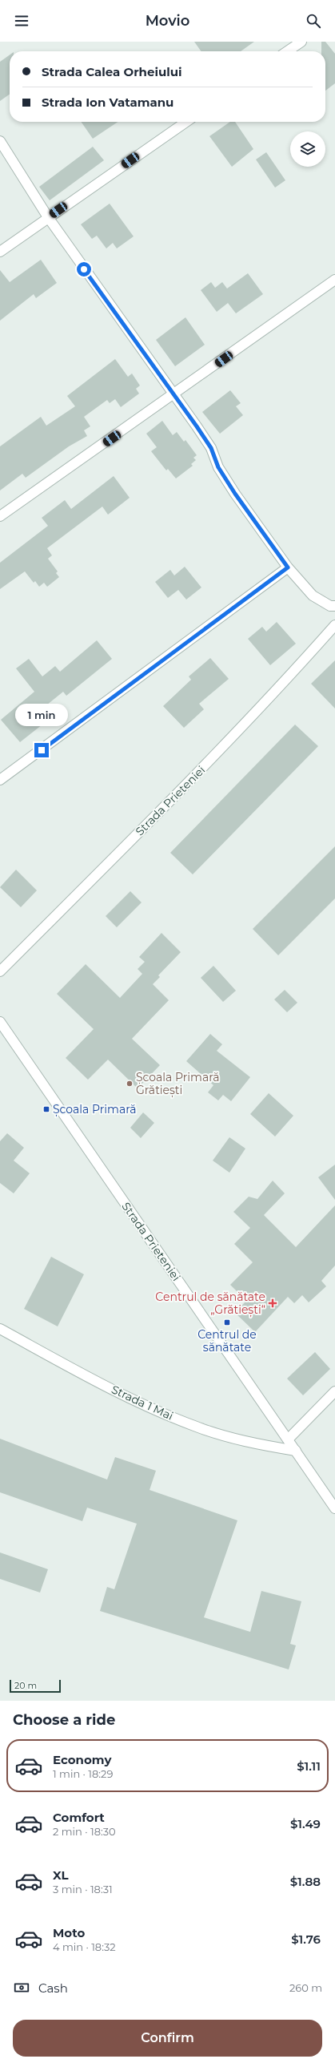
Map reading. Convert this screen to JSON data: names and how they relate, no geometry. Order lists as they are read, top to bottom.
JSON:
{
  "streets": {
    "street": ["Strada Prieteniei", "Strada 1 Mai"]
  },
  "crossings": [
    ["Strada Prieteniei", "Strada 1 Mai"]
  ],
  "places": {
    "other": ["Școala Primară Grătiești"],
    "transit": ["Școala Primară", "Centrul de sănătate"],
    "health": ["Centrul de sănătate „Grătiești“"]
  },
  "scale_bar": "20 m",
  "page": {
    "header": "Movio",
    "banner": ["Strada Calea Orheiului", "Strada Ion Vatamanu"],
    "bubble": "1 min",
    "scale": "20 m",
    "heading": "Choose a ride",
    "list": [
      {
        "name": "Economy",
        "note": "1 min · 18:29",
        "value": "$1.11"
      },
      {
        "name": "Comfort",
        "note": "2 min · 18:30",
        "value": "$1.49"
      },
      {
        "name": "XL",
        "note": "3 min · 18:31",
        "value": "$1.88"
      },
      {
        "name": "Moto",
        "note": "4 min · 18:32",
        "value": "$1.76"
      }
    ],
    "pay": ["Cash", "260 m"],
    "buttons": "Confirm"
  }
}
